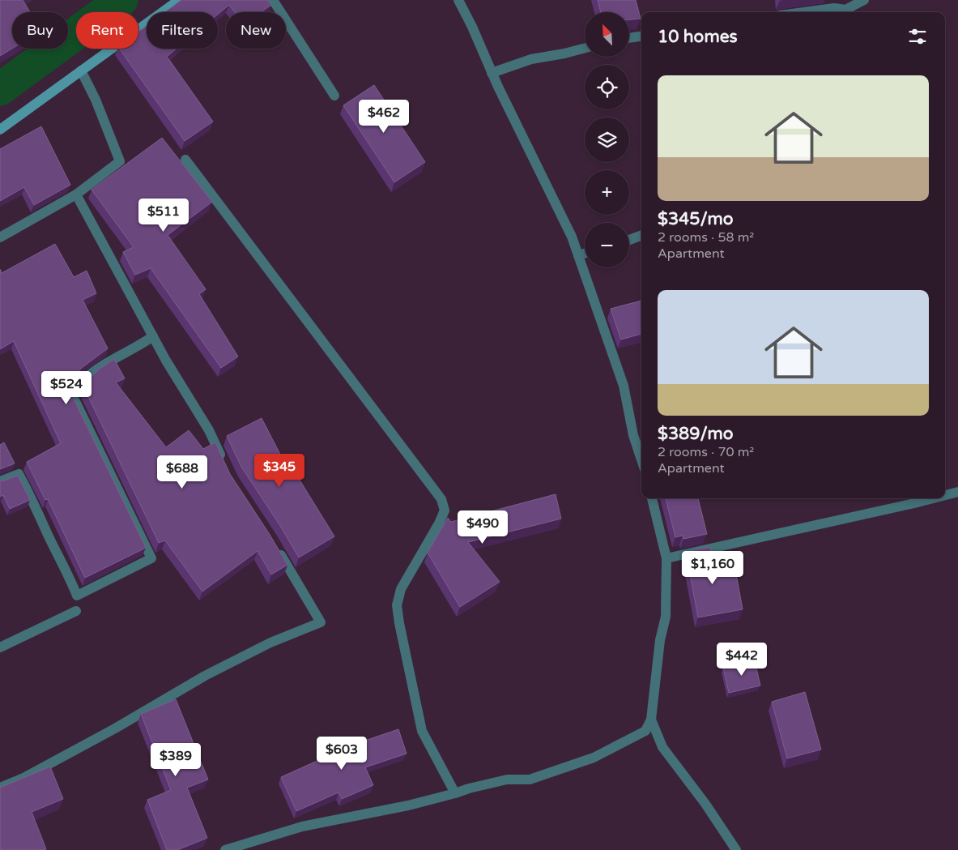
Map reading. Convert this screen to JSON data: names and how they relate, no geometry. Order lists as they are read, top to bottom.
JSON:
{
  "north": "top left",
  "page": {
    "map_buttons": ["+", "−"],
    "chip": [
      "Buy",
      "Rent",
      "Filters",
      "New"
    ],
    "heading": "10 homes",
    "list": [
      {
        "name": "$345/mo",
        "note": "2 rooms · 58 m² · Apartment"
      },
      {
        "name": "$389/mo",
        "note": "2 rooms · 70 m² · Apartment"
      }
    ],
    "price": [
      "$462",
      "$511",
      "$524",
      "$345",
      "$688",
      "$490",
      "$1,160",
      "$442",
      "$603",
      "$389"
    ]
  }
}
